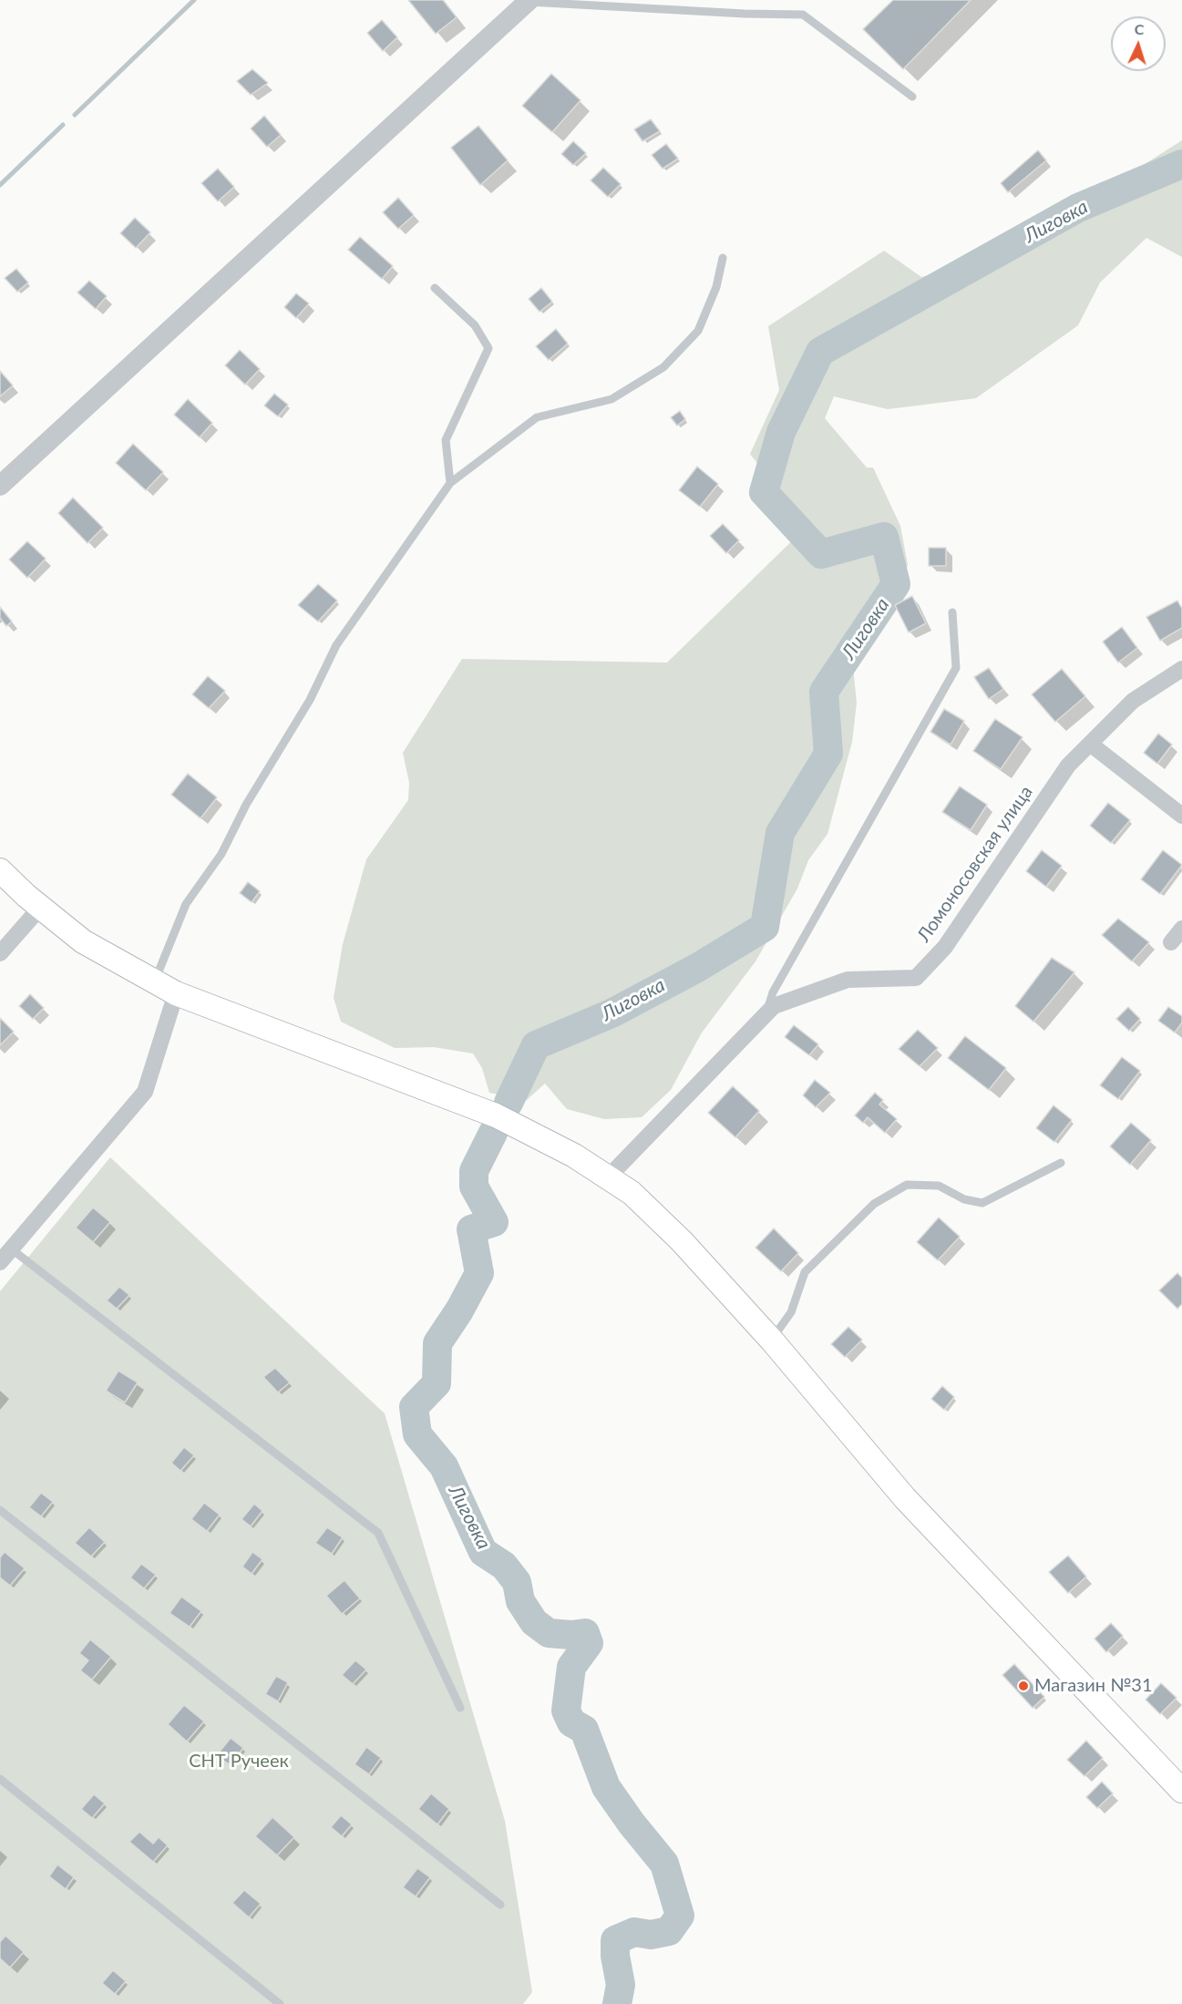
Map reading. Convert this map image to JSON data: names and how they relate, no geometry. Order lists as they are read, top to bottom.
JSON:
{
  "streets": {
    "street": ["Ломоносовская улица"]
  },
  "water": ["Лиговка"],
  "parks": ["СНТ Ручеек"],
  "places": ["Магазин №31"],
  "north": "top"
}
